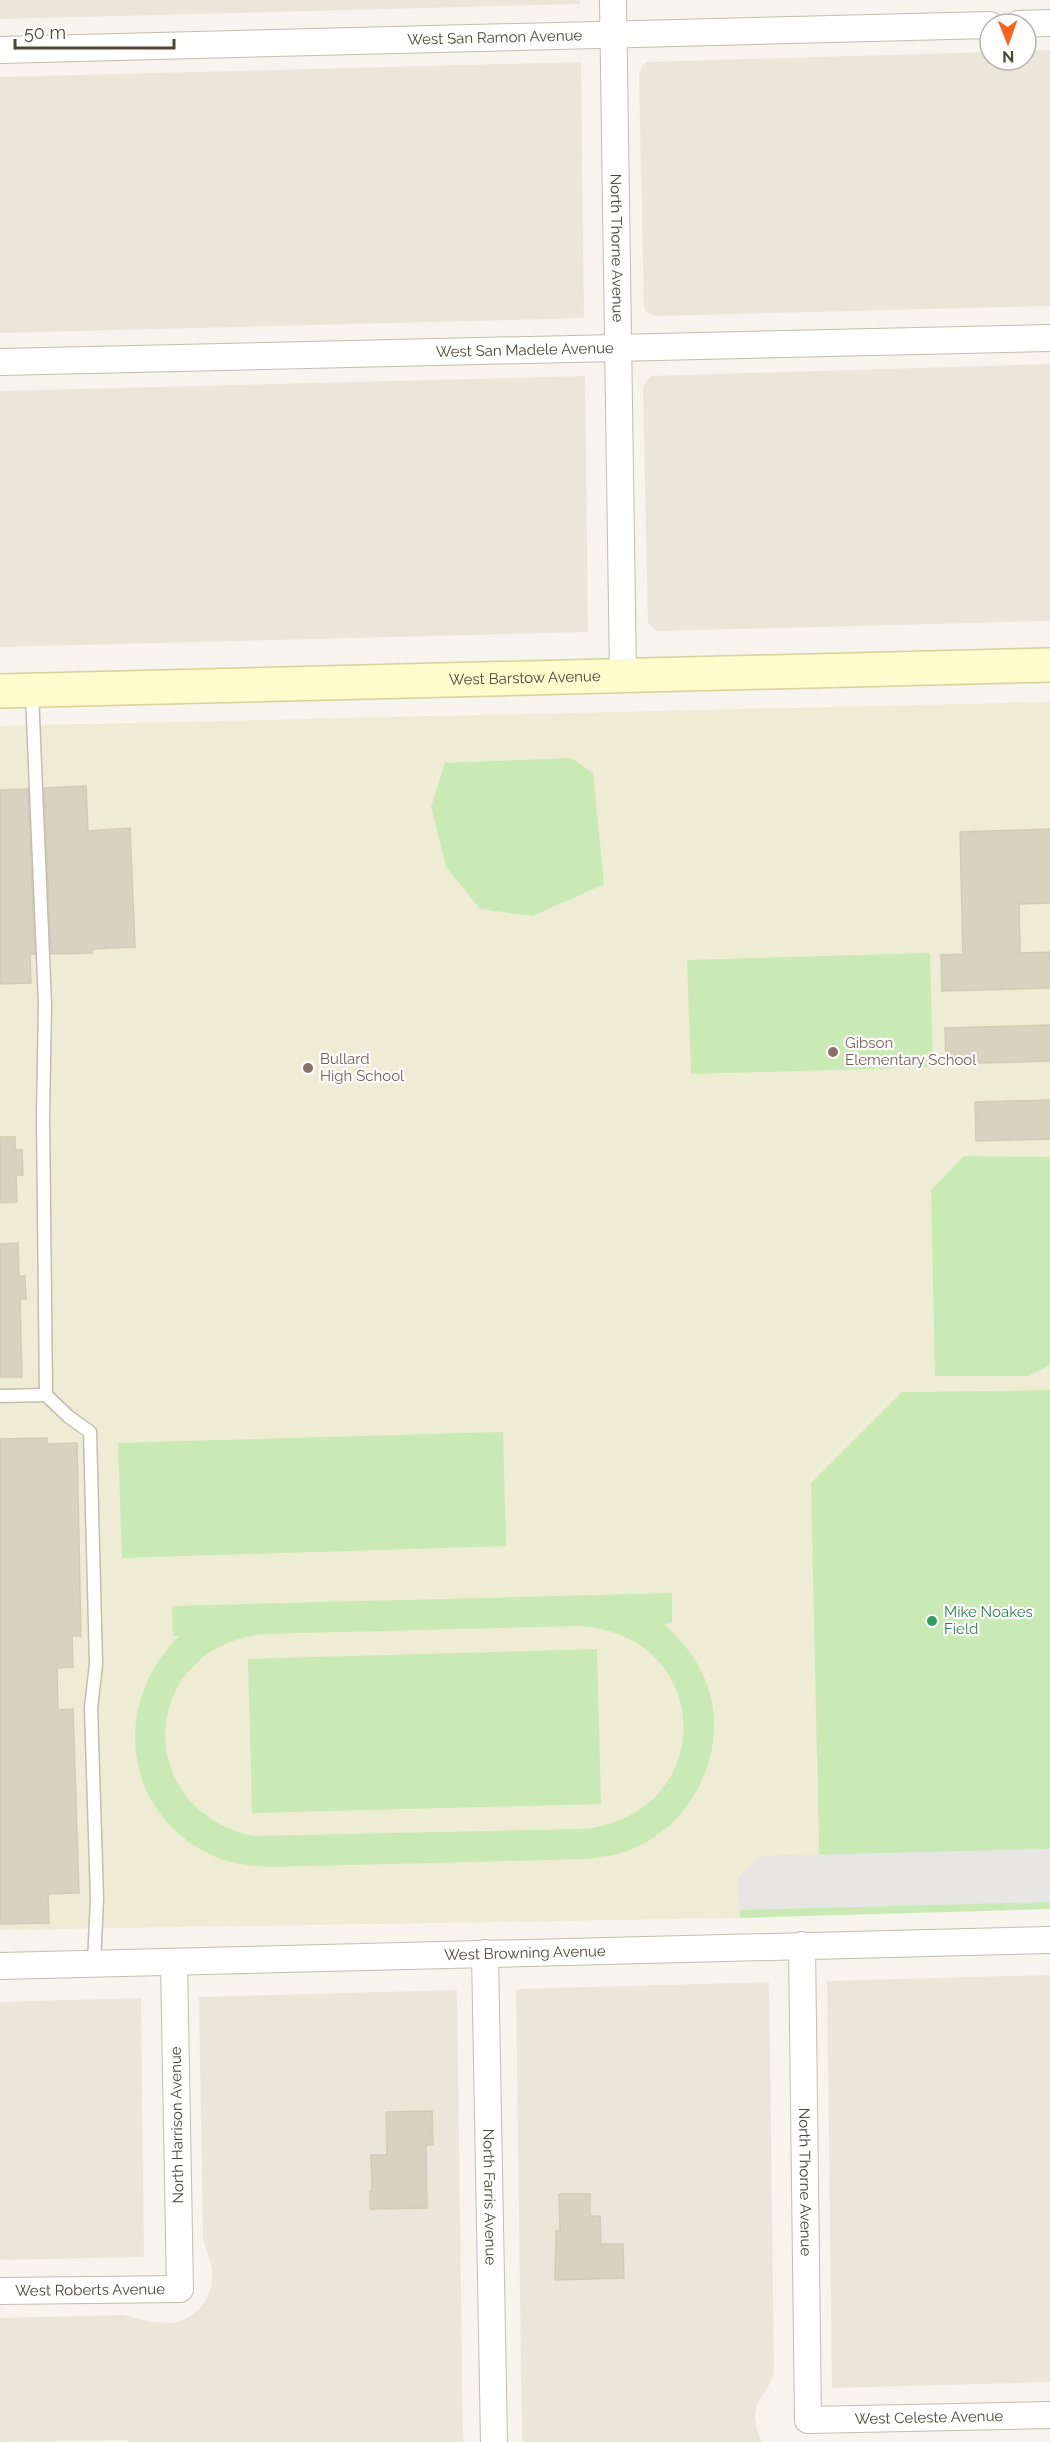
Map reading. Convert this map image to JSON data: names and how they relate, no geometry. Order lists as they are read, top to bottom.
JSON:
{
  "streets": {
    "street": [
      "West San Ramon Avenue",
      "North Thorne Avenue",
      "West San Madele Avenue",
      "West Barstow Avenue",
      "West Browning Avenue",
      "North Harrison Avenue",
      "North Farris Avenue",
      "West Roberts Avenue",
      "West Celeste Avenue"
    ]
  },
  "crossings": [
    ["West San Ramon Avenue", "North Thorne Avenue"],
    ["North Thorne Avenue", "West San Madele Avenue"],
    ["North Thorne Avenue", "West Barstow Avenue"],
    ["North Thorne Avenue", "West Browning Avenue"],
    ["North Thorne Avenue", "West Celeste Avenue"],
    ["West Browning Avenue", "North Harrison Avenue"],
    ["West Browning Avenue", "North Farris Avenue"],
    ["North Harrison Avenue", "West Roberts Avenue"]
  ],
  "places": ["Gibson Elementary School", "Bullard High School", "Mike Noakes Field"],
  "scale_bar": "50 m",
  "north": "bottom"
}
